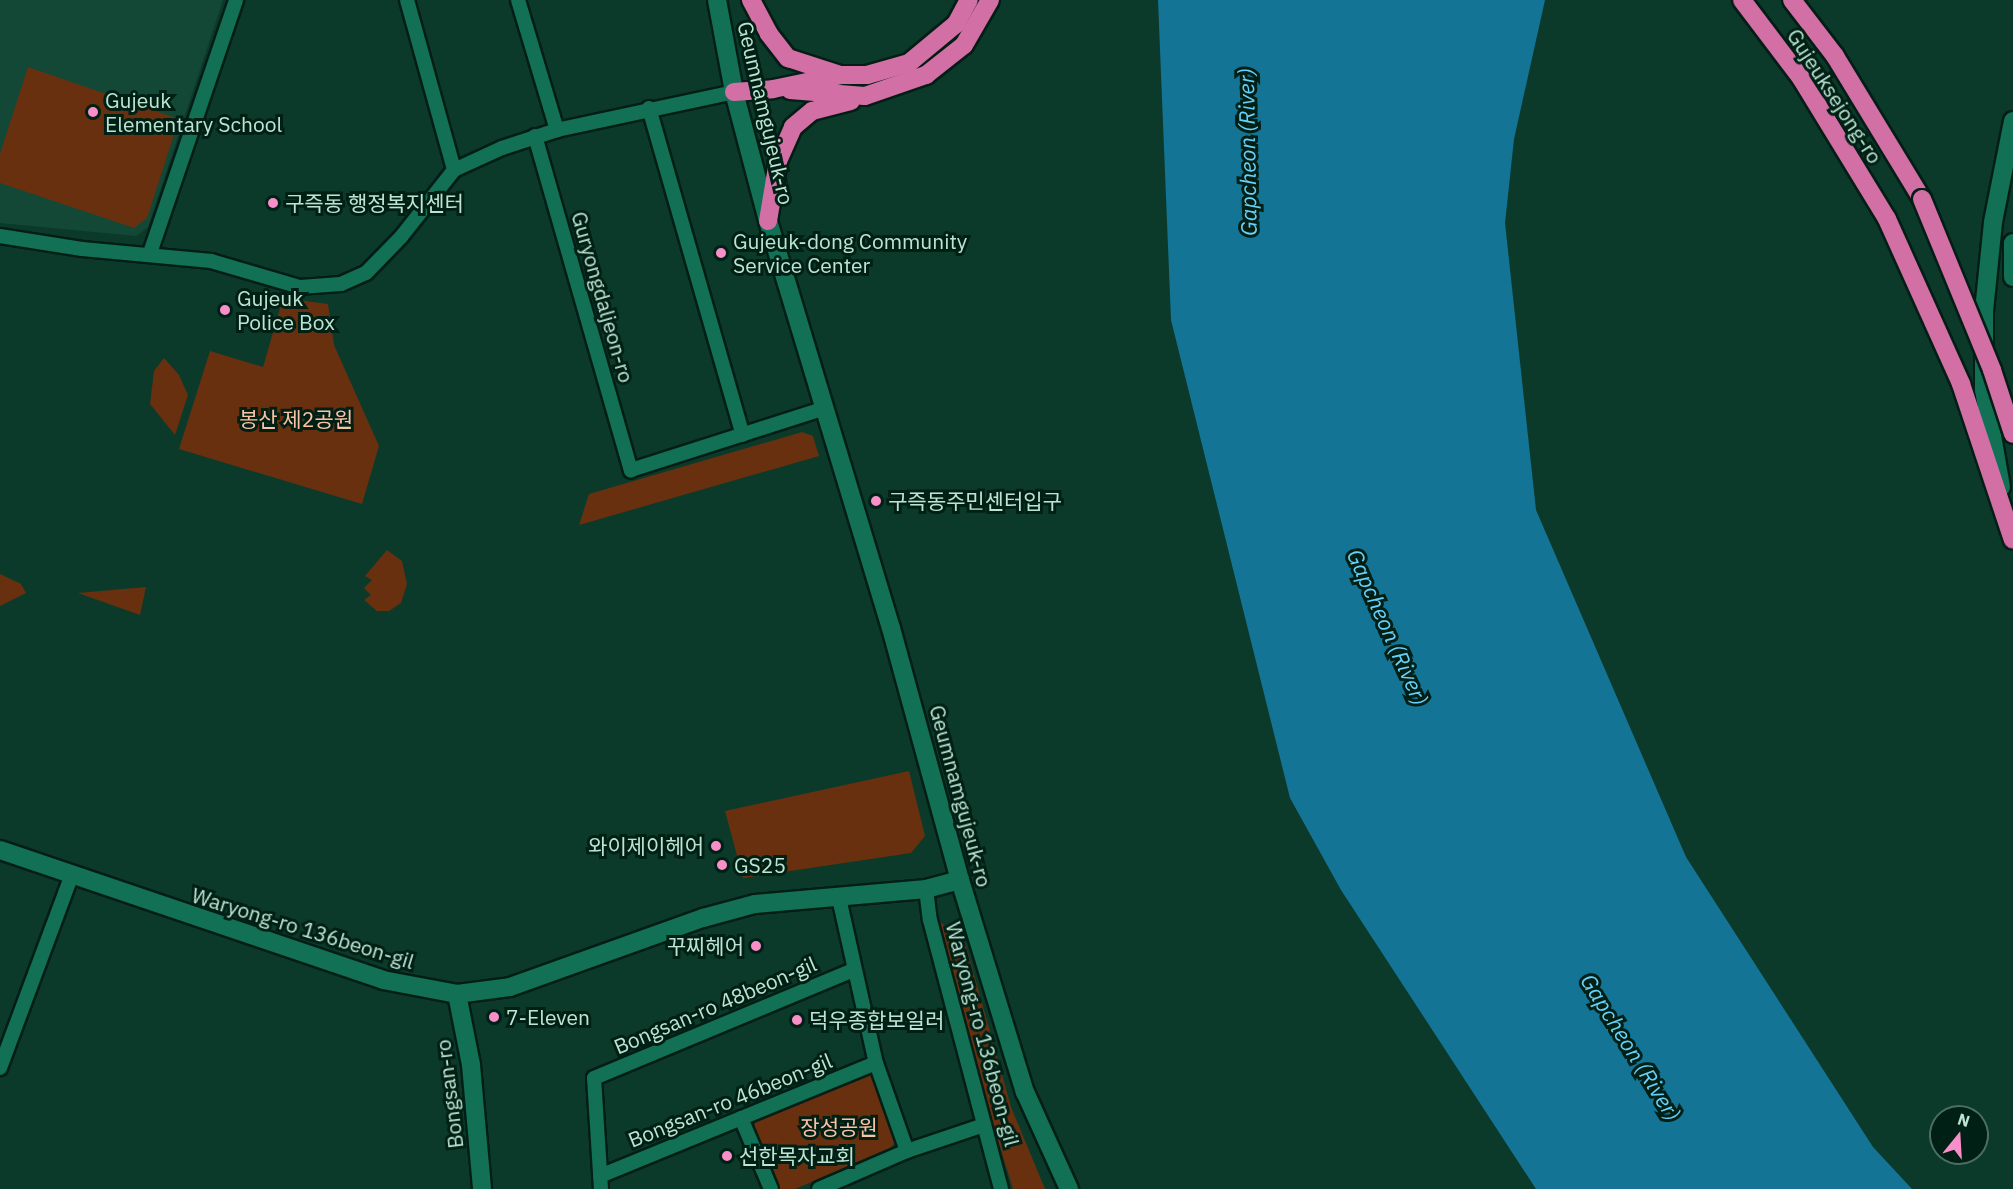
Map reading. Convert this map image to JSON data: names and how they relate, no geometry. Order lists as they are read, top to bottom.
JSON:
{
  "streets": {
    "highway": ["Gujeuksejong-ro"],
    "main road": ["Geumnamgujeuk-ro", "Waryong-ro 136beon-gil", "Bongsan-ro"],
    "street": ["Guryongdaljeon-ro", "Bongsan-ro 48beon-gil", "Bongsan-ro 46beon-gil"]
  },
  "crossings": [
    ["Geumnamgujeuk-ro", "Waryong-ro 136beon-gil"],
    ["Waryong-ro 136beon-gil", "Bongsan-ro"],
    ["Bongsan-ro 48beon-gil", "Bongsan-ro 46beon-gil"]
  ],
  "water": ["Gapcheon (River)"],
  "parks": ["봉산 제2공원", "장성공원"],
  "places": [
    "Gujeuk Elementary School",
    "구즉동 행정복지센터",
    "Gujeuk-dong Community Service Center",
    "Gujeuk Police Box",
    "구즉동주민센터입구",
    "와이제이헤어",
    "GS25",
    "꾸찌헤어",
    "7-Eleven",
    "덕우종합보일러",
    "선한목자교회"
  ],
  "north": "top"
}
